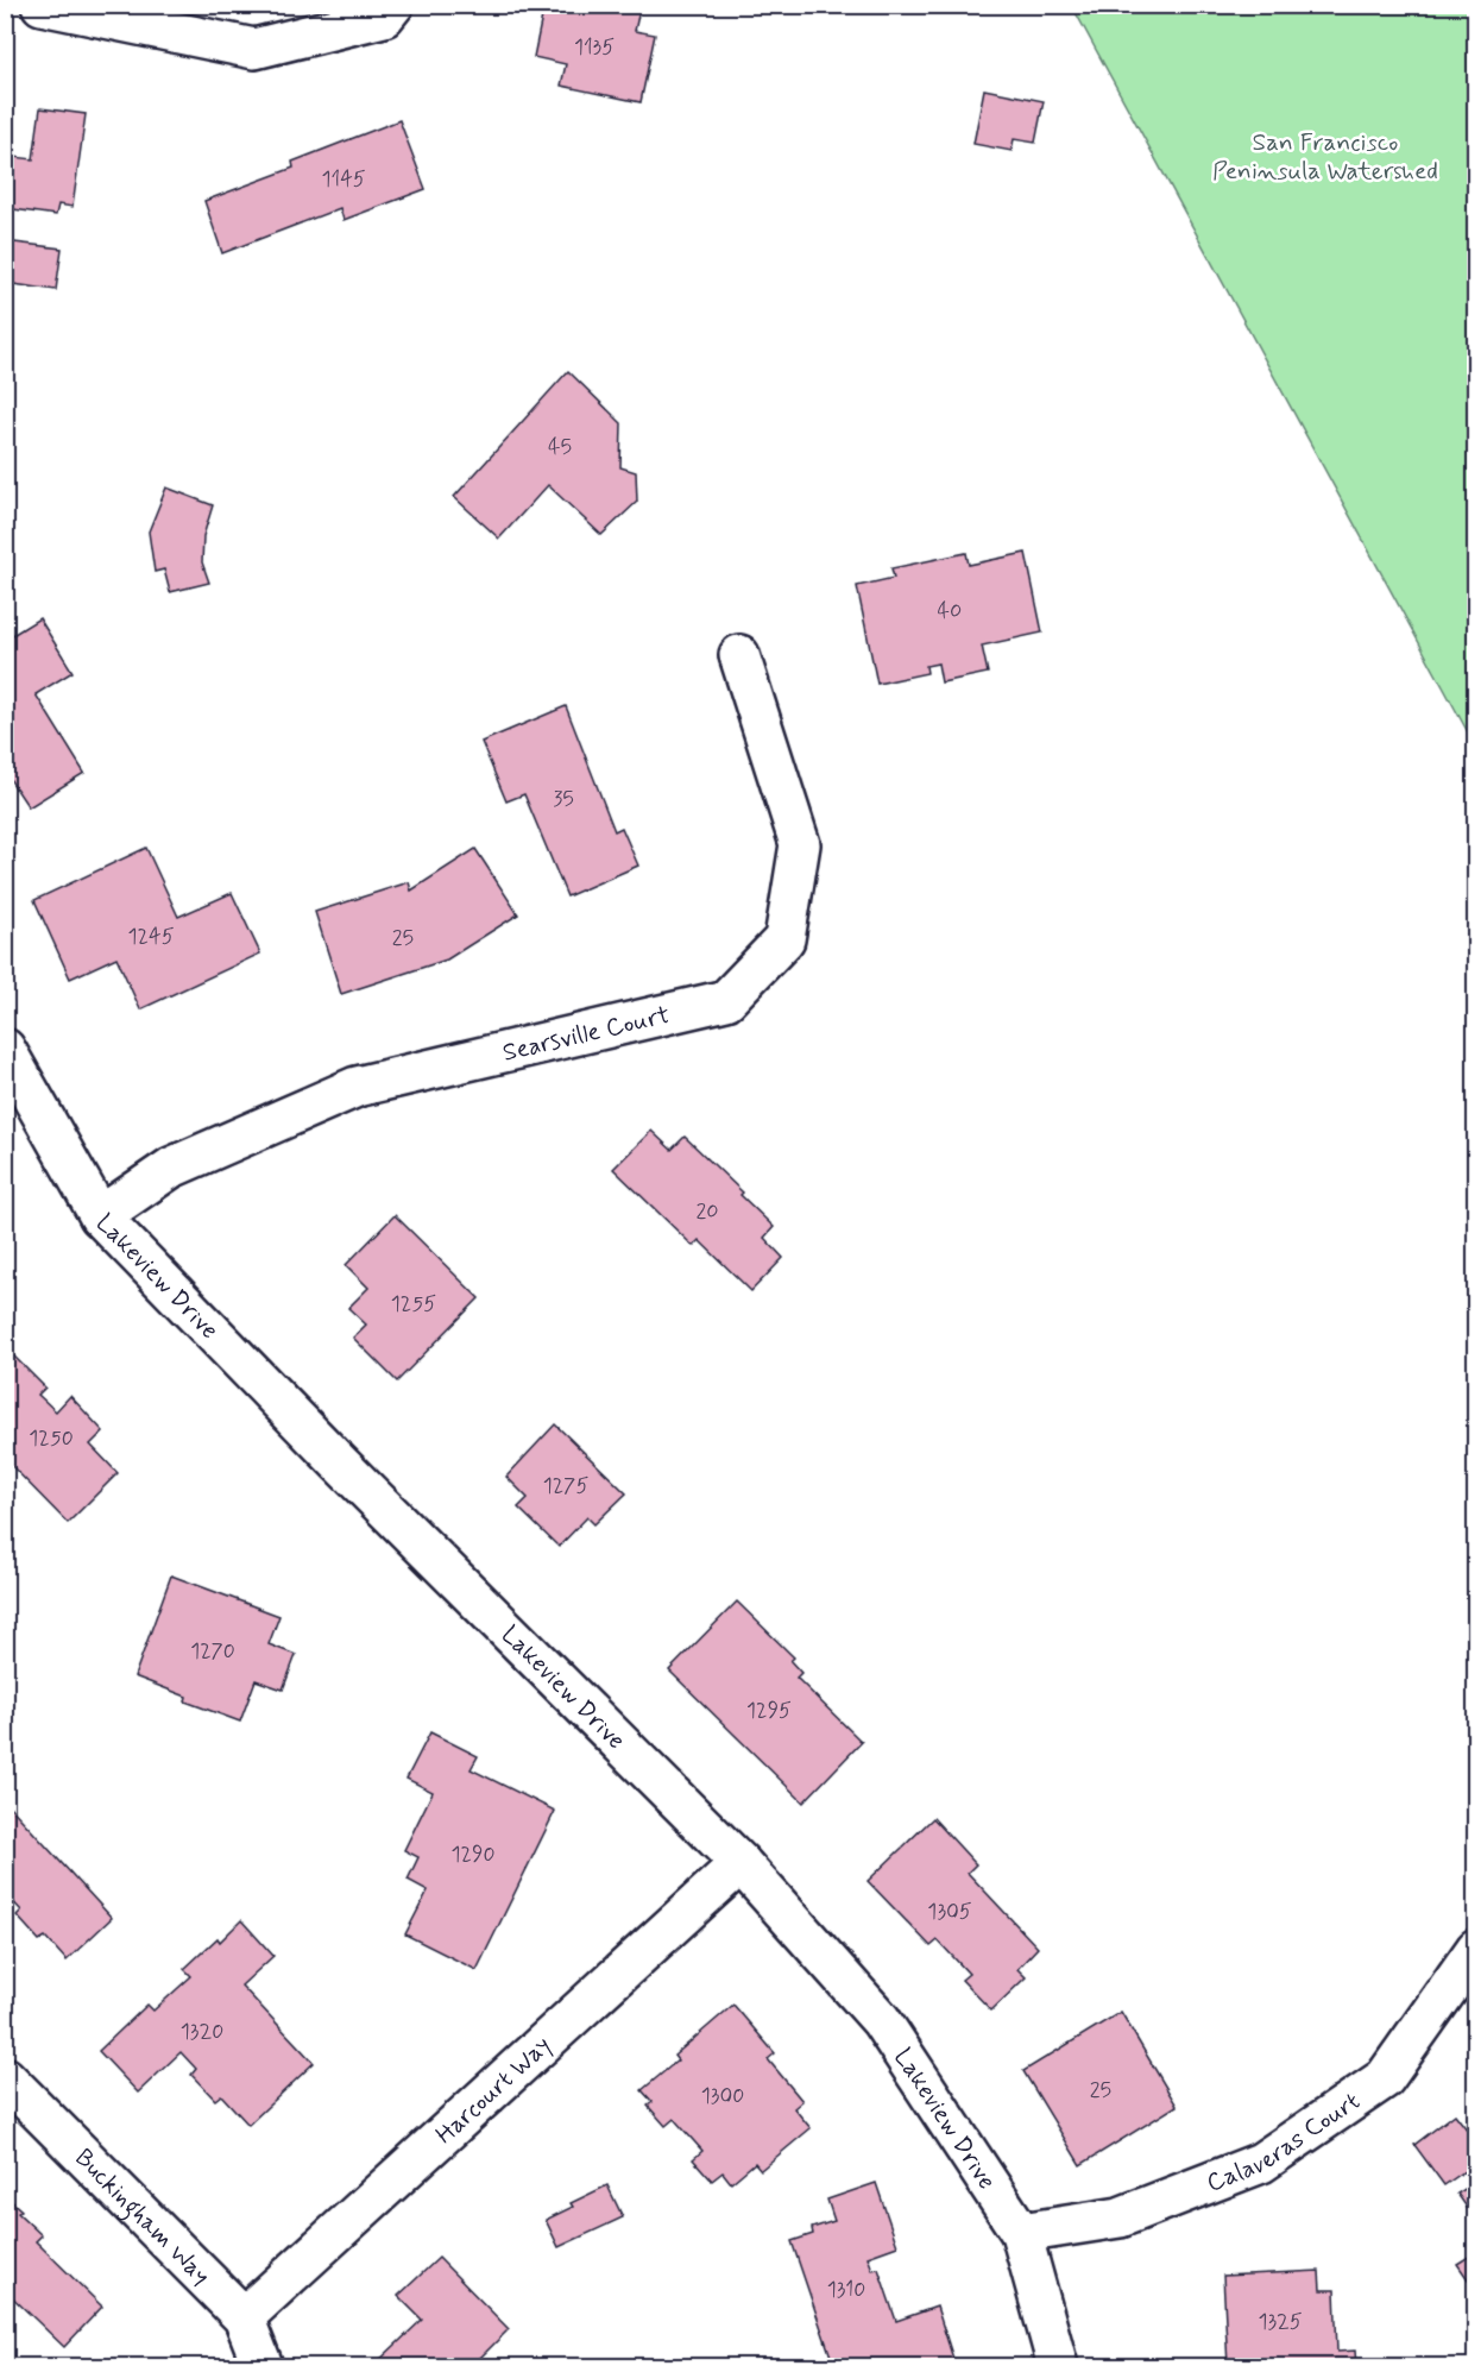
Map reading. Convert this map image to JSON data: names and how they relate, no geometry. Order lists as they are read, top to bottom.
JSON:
{
  "streets": {
    "street": [
      "Searsville Court",
      "Lakeview Drive",
      "Harcourt Way",
      "Calaveras Court",
      "Buckingham Way"
    ]
  },
  "crossings": [
    ["Searsville Court", "Lakeview Drive"],
    ["Lakeview Drive", "Harcourt Way"],
    ["Lakeview Drive", "Calaveras Court"],
    ["Harcourt Way", "Buckingham Way"]
  ],
  "parks": ["San Francisco Peninsula Watershed"],
  "house_numbers": [
    "1135",
    "1145",
    "45",
    "40",
    "35",
    "1245",
    "25",
    "20",
    "1255",
    "1250",
    "1275",
    "1270",
    "1295",
    "1290",
    "1305",
    "1320",
    "25",
    "1300",
    "1310",
    "1325"
  ]
}
